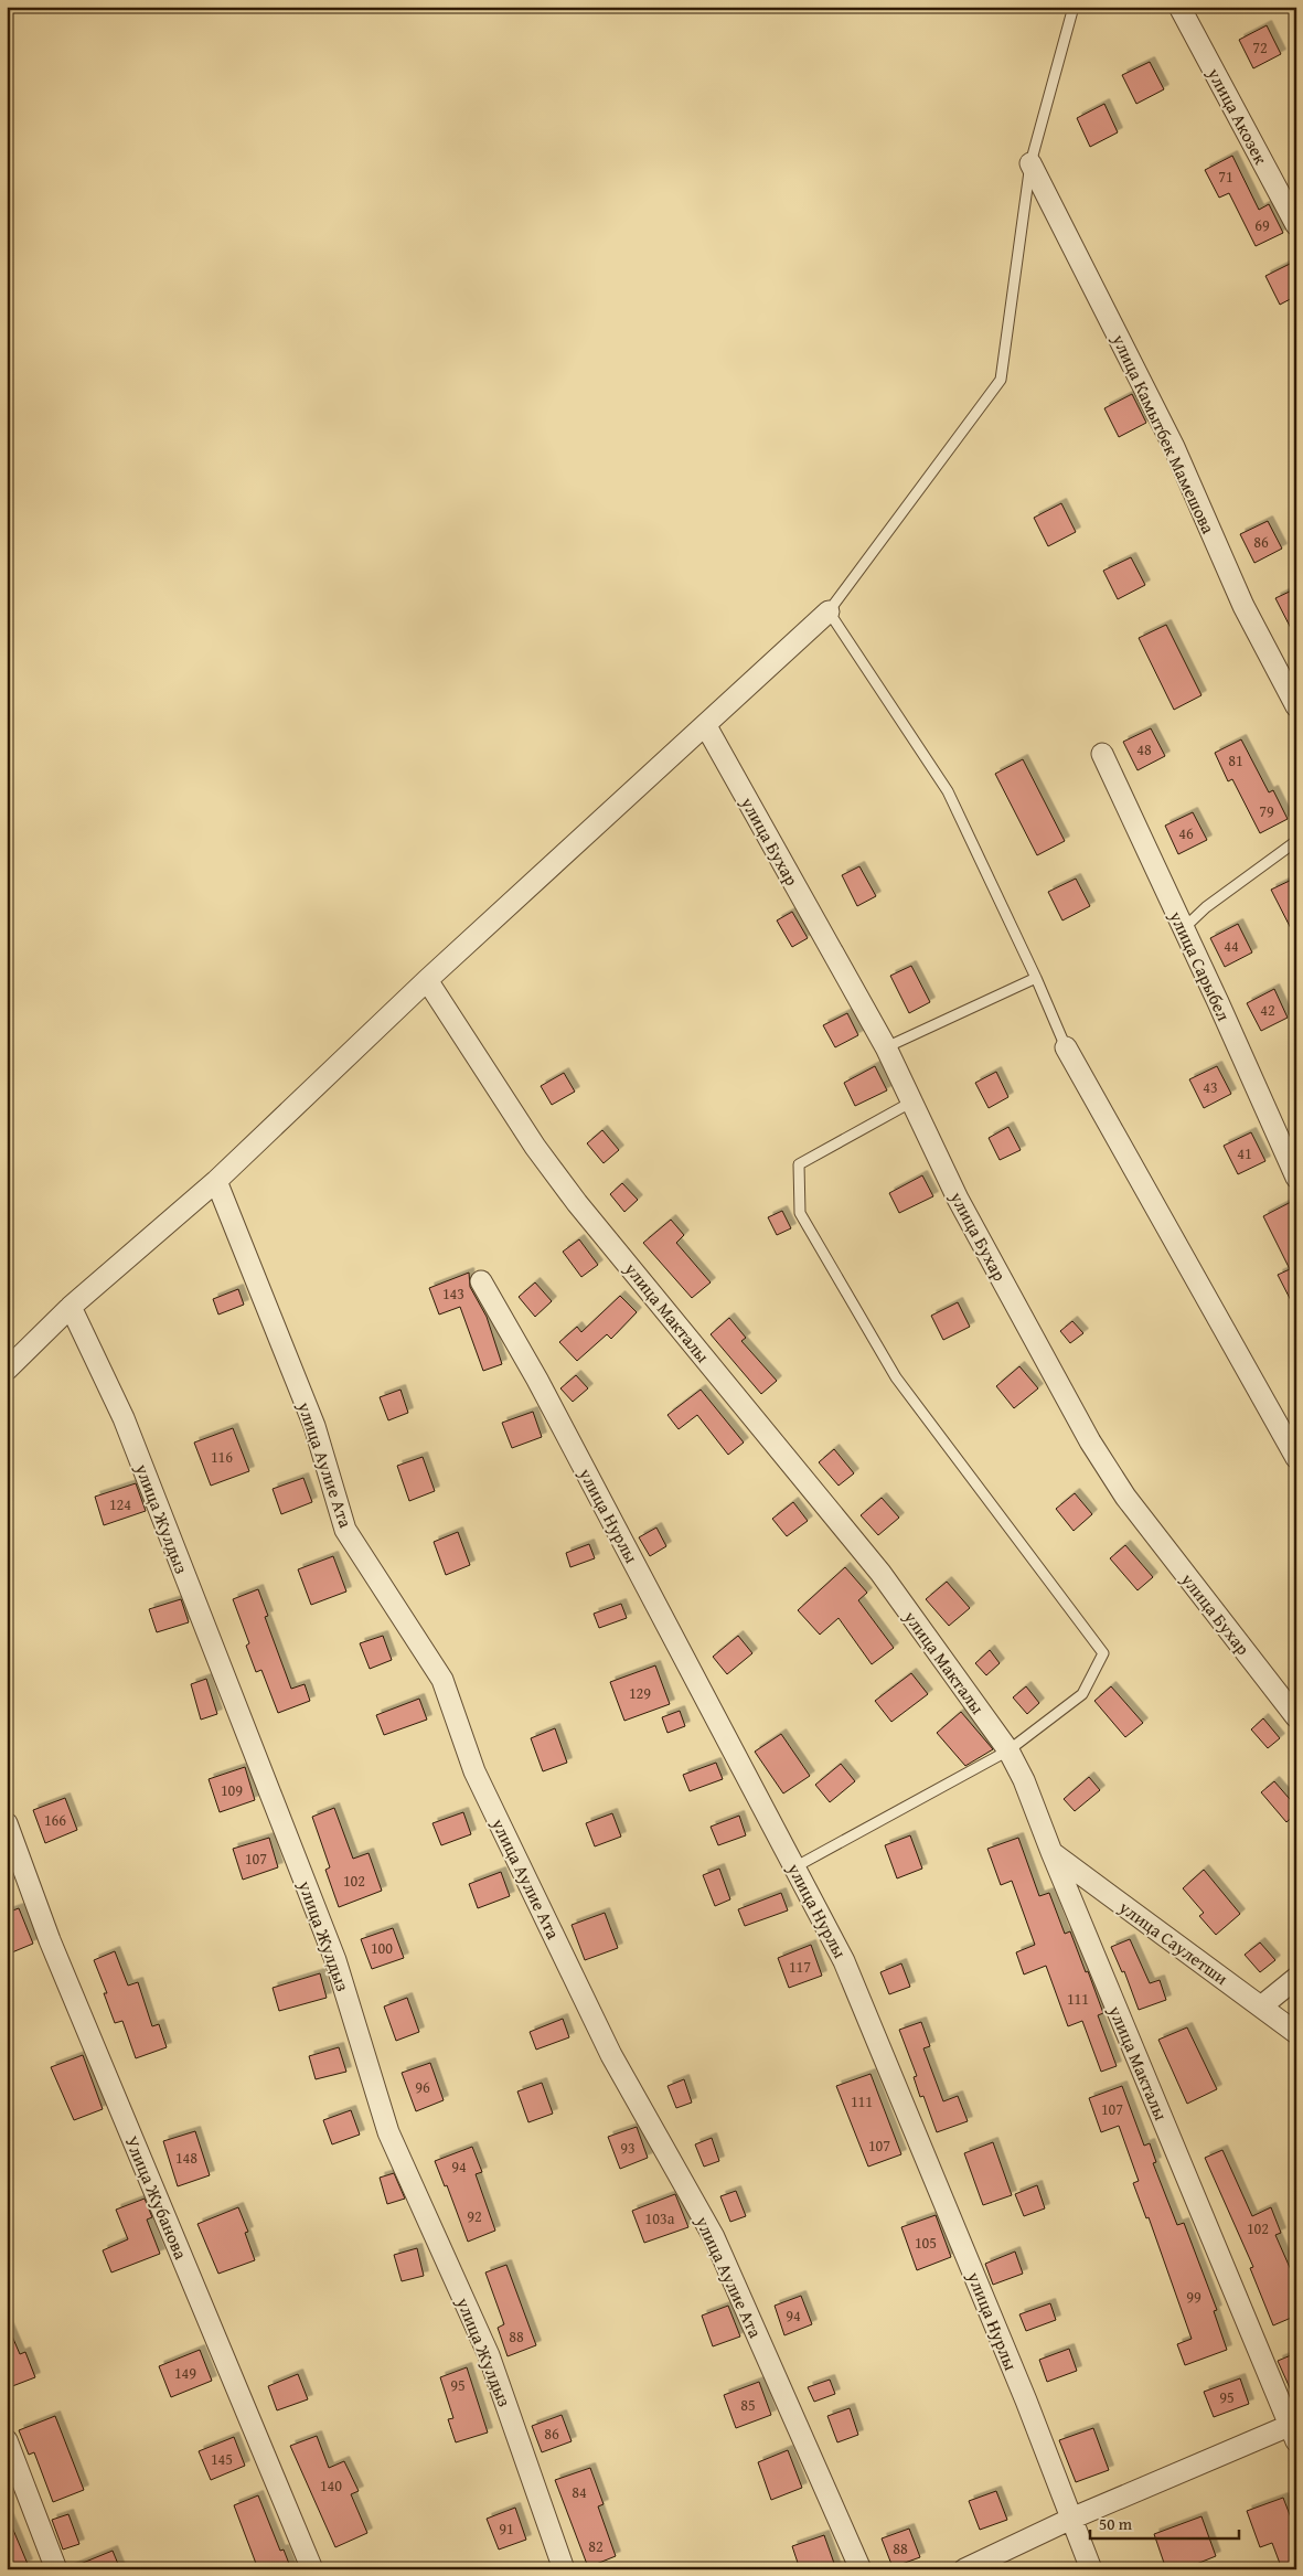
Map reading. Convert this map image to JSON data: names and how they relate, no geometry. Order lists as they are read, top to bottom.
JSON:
{
  "streets": {
    "street": [
      "улица Акозек",
      "улица Камытбек Мамешова",
      "улица Бухар",
      "улица Сарыбел",
      "улица Макталы",
      "улица Аулие Ата",
      "улица Нурлы",
      "улица Жулдыз",
      "улица Саулетши",
      "Улица Жубанова"
    ]
  },
  "crossings": [
    ["улица Макталы", "улица Саулетши"]
  ],
  "house_numbers": [
    "72",
    "71",
    "69",
    "86",
    "48",
    "81",
    "79",
    "46",
    "44",
    "42",
    "43",
    "41",
    "143",
    "116",
    "124",
    "129",
    "109",
    "166",
    "107",
    "102",
    "100",
    "117",
    "111",
    "96",
    "111",
    "107",
    "107",
    "93",
    "148",
    "94",
    "92",
    "103а",
    "102",
    "105",
    "99",
    "94",
    "88",
    "149",
    "95",
    "95",
    "85",
    "86",
    "145",
    "140",
    "84",
    "91",
    "82",
    "88"
  ],
  "scale_bar": "50 m"
}
